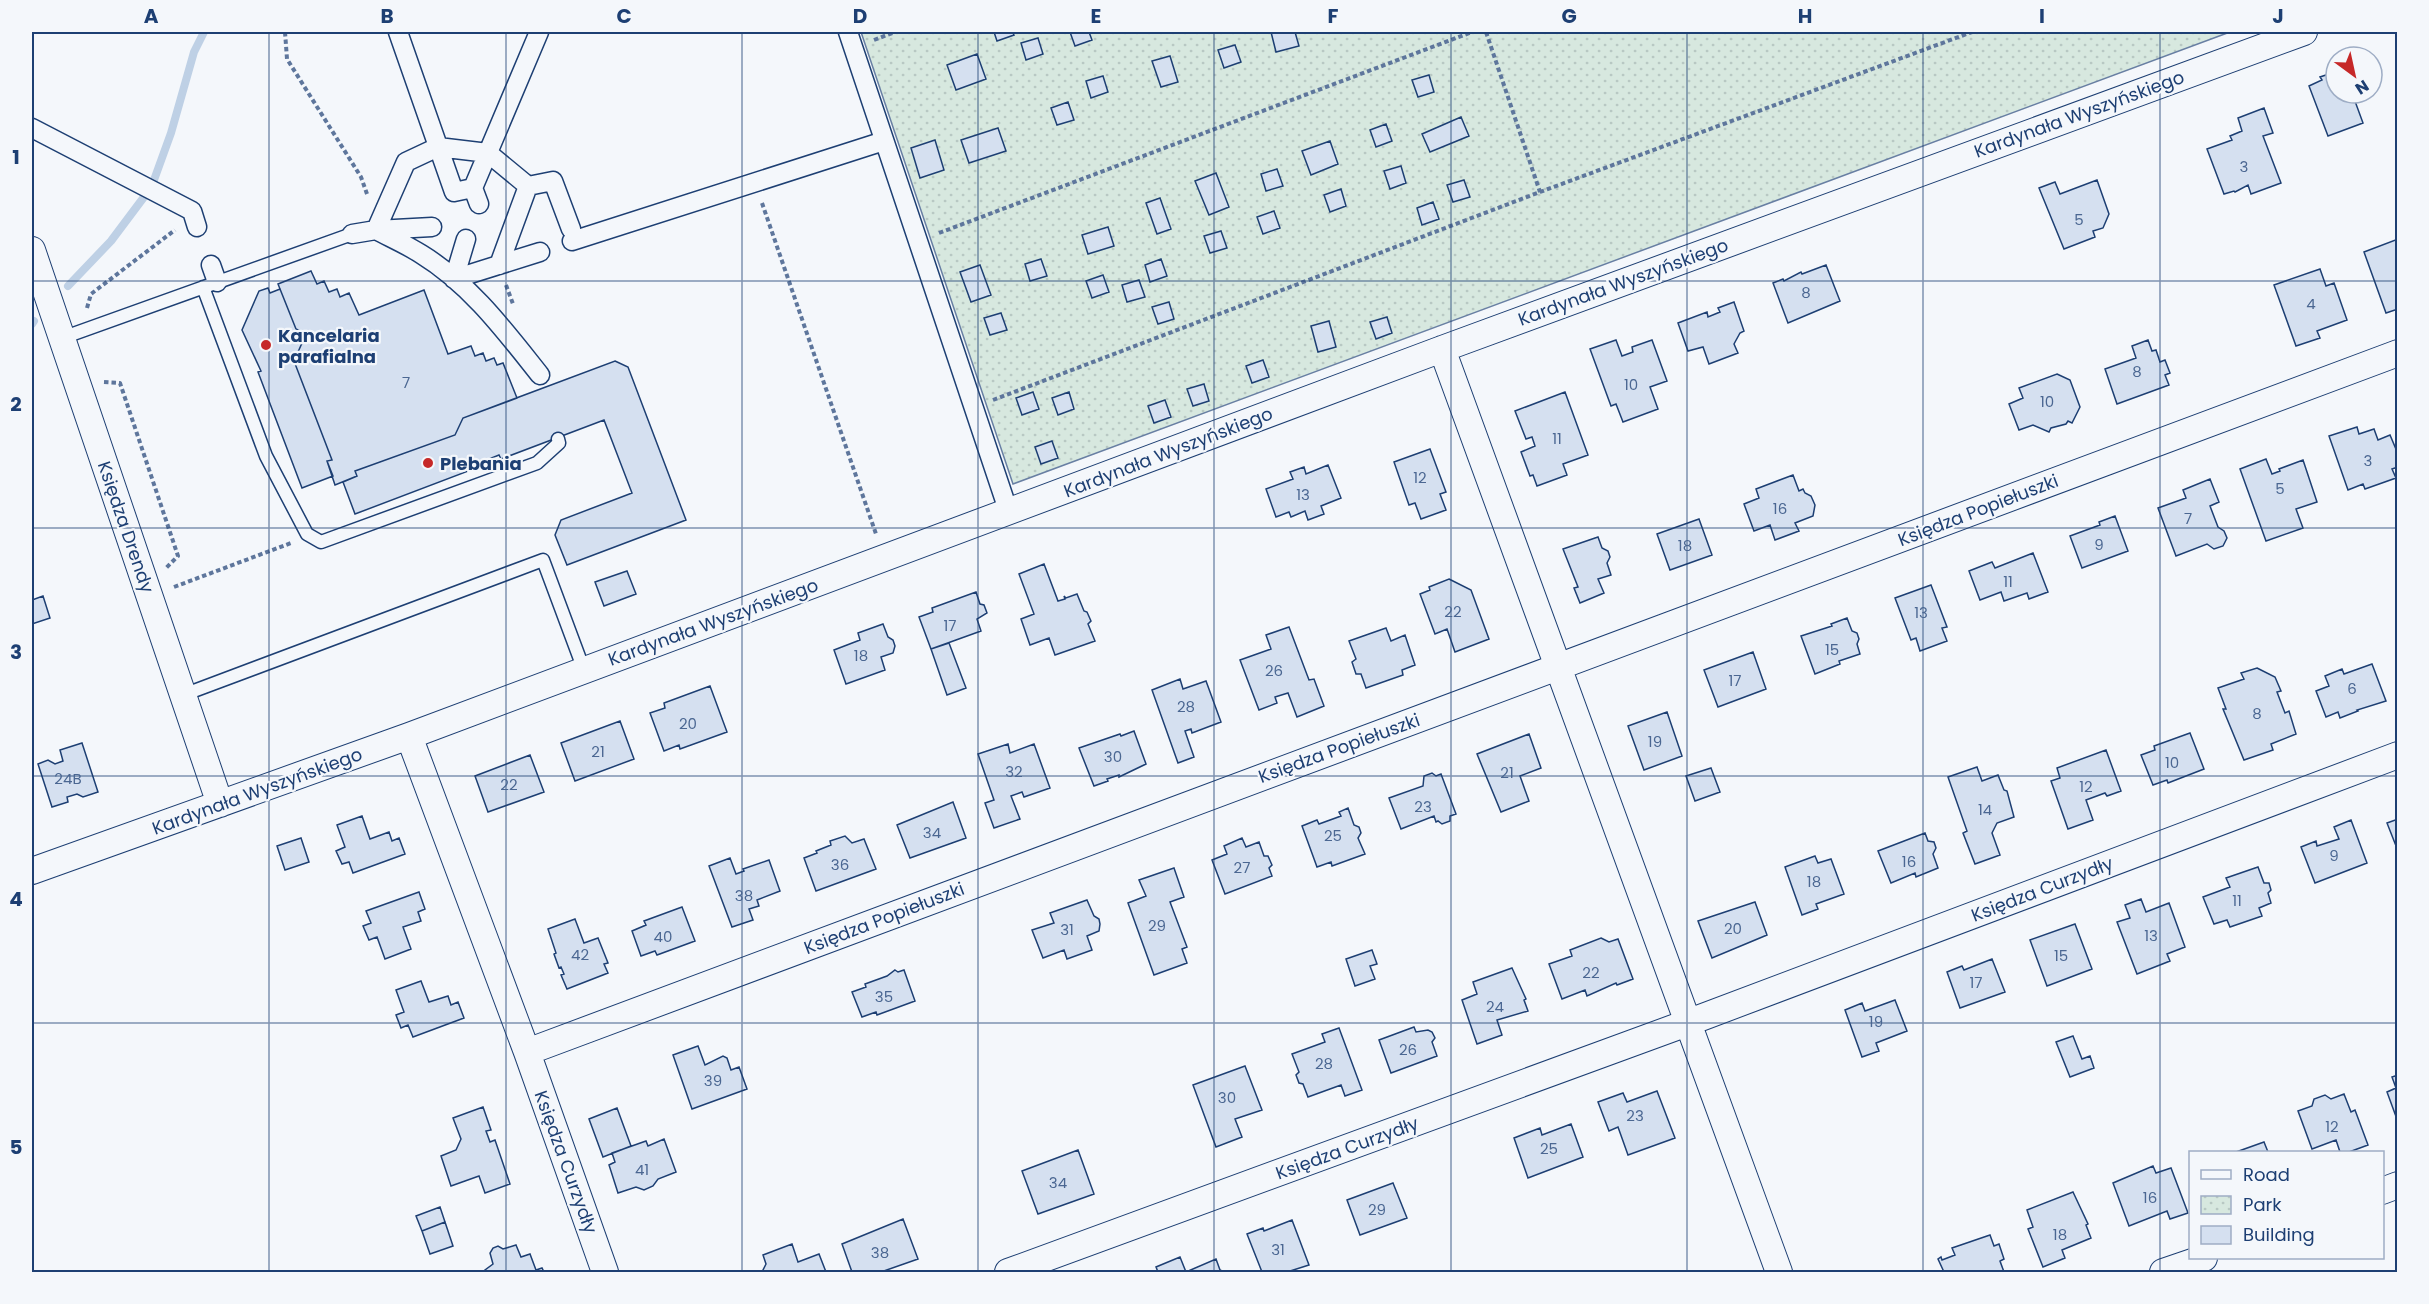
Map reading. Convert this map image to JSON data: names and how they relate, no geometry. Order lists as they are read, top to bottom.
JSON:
{
  "streets": {
    "street": [
      "Kardynała Wyszyńskiego",
      "Księdza Popiełuszki",
      "Księdza Drendy",
      "Księdza Curzydły"
    ]
  },
  "crossings": [
    ["Kardynała Wyszyńskiego", "Księdza Drendy"],
    ["Księdza Popiełuszki", "Księdza Curzydły"]
  ],
  "places": ["Kancelaria parafialna", "Plebania"],
  "house_numbers": [
    "3",
    "5",
    "8",
    "4",
    "8",
    "7",
    "10",
    "10",
    "11",
    "3",
    "12",
    "5",
    "13",
    "16",
    "7",
    "9",
    "18",
    "11",
    "22",
    "13",
    "17",
    "15",
    "18",
    "26",
    "17",
    "6",
    "28",
    "8",
    "20",
    "19",
    "21",
    "30",
    "10",
    "32",
    "21",
    "24B",
    "22",
    "12",
    "23",
    "14",
    "34",
    "25",
    "9",
    "16",
    "36",
    "27",
    "18",
    "38",
    "11",
    "29",
    "20",
    "31",
    "13",
    "40",
    "42",
    "15",
    "22",
    "17",
    "35",
    "24",
    "19",
    "26",
    "28",
    "39",
    "30",
    "23",
    "12",
    "25",
    "41",
    "34",
    "16",
    "29",
    "18",
    "31",
    "38"
  ],
  "legend": ["Road", "Park", "Building"],
  "north": "bottom right",
  "grid": {
    "columns": [
      "A",
      "B",
      "C",
      "D",
      "E",
      "F",
      "G",
      "H",
      "I",
      "J"
    ],
    "rows": [
      "1",
      "2",
      "3",
      "4",
      "5"
    ]
  }
}
